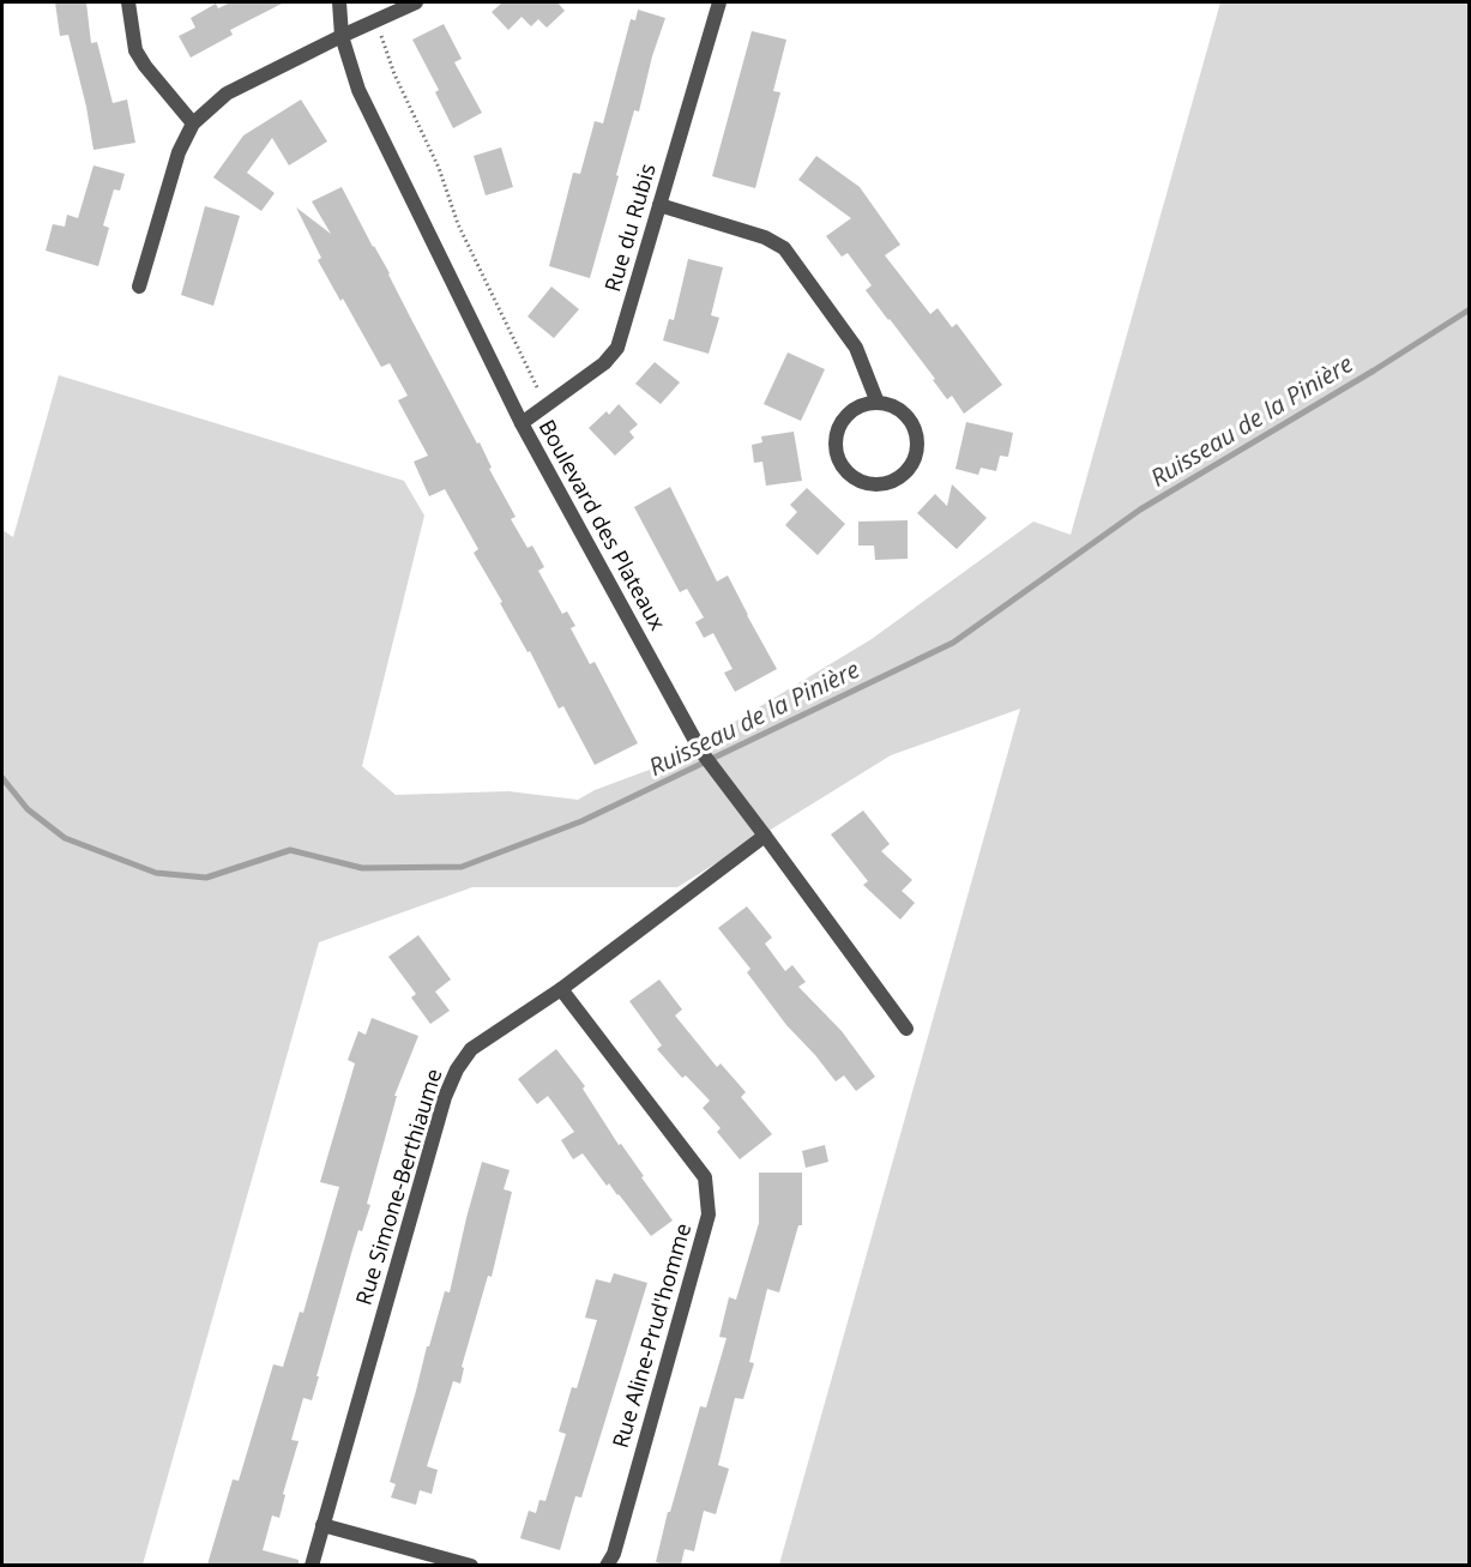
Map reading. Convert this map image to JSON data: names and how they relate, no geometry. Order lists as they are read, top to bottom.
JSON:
{
  "streets": {
    "street": [
      "Rue du Rubis",
      "Boulevard des Plateaux",
      "Rue Simone-Berthiaume",
      "Rue Aline-Prud'homme"
    ]
  },
  "crossings": [
    ["Rue du Rubis", "Boulevard des Plateaux"],
    ["Boulevard des Plateaux", "Rue Simone-Berthiaume"],
    ["Rue Simone-Berthiaume", "Rue Aline-Prud'homme"]
  ],
  "water": ["Ruisseau de la Pinière"]
}
